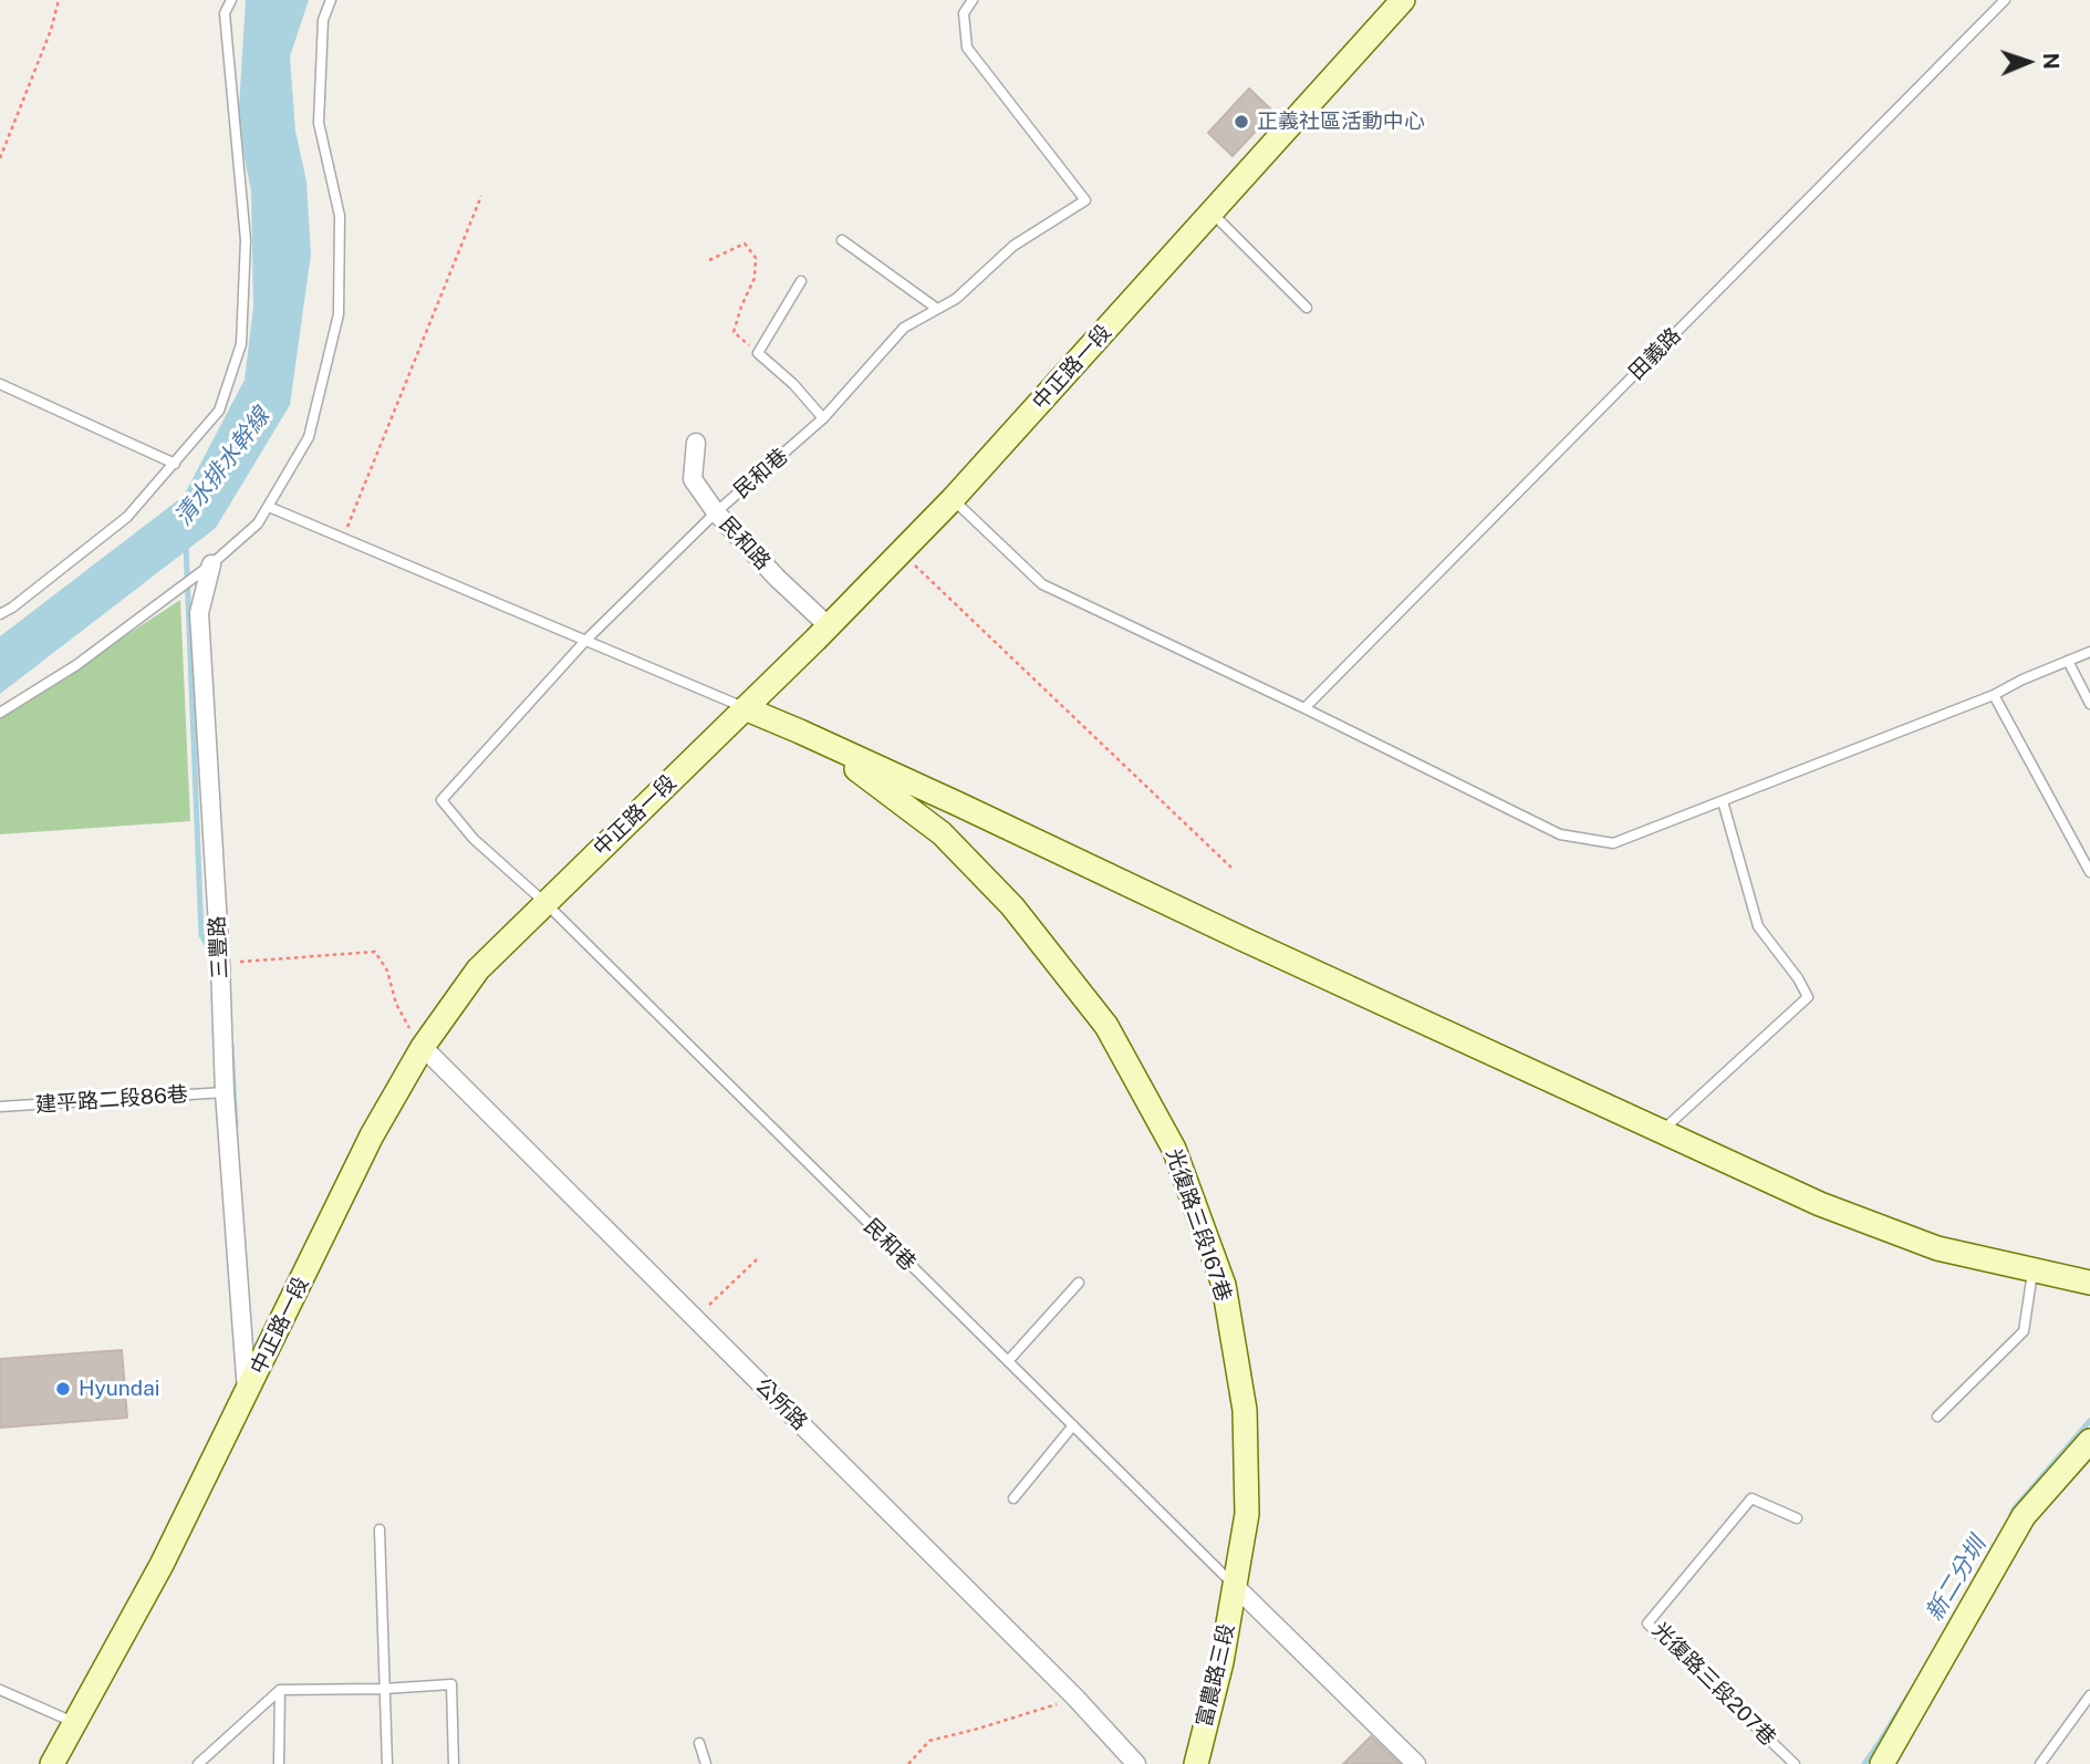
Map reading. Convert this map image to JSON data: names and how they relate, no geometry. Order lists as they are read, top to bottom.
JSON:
{
  "streets": {
    "street": [
      "中正路一段",
      "民和路",
      "三豐路",
      "光復路三段167巷",
      "公所路",
      "富農路三段"
    ],
    "lane": [
      "田義路",
      "民和巷",
      "建平路二段86巷",
      "光復路三段207巷"
    ]
  },
  "crossings": [
    ["中正路一段", "民和巷"],
    ["中正路一段", "民和路"],
    ["中正路一段", "三豐路"],
    ["中正路一段", "公所路"],
    ["民和巷", "民和路"],
    ["民和巷", "光復路三段167巷"],
    ["民和巷", "富農路三段"],
    ["三豐路", "建平路二段86巷"],
    ["光復路三段167巷", "富農路三段"]
  ],
  "water": ["清水排水幹線", "新二分圳"],
  "places": ["正義社區活動中心", "Hyundai"],
  "north": "right"
}
